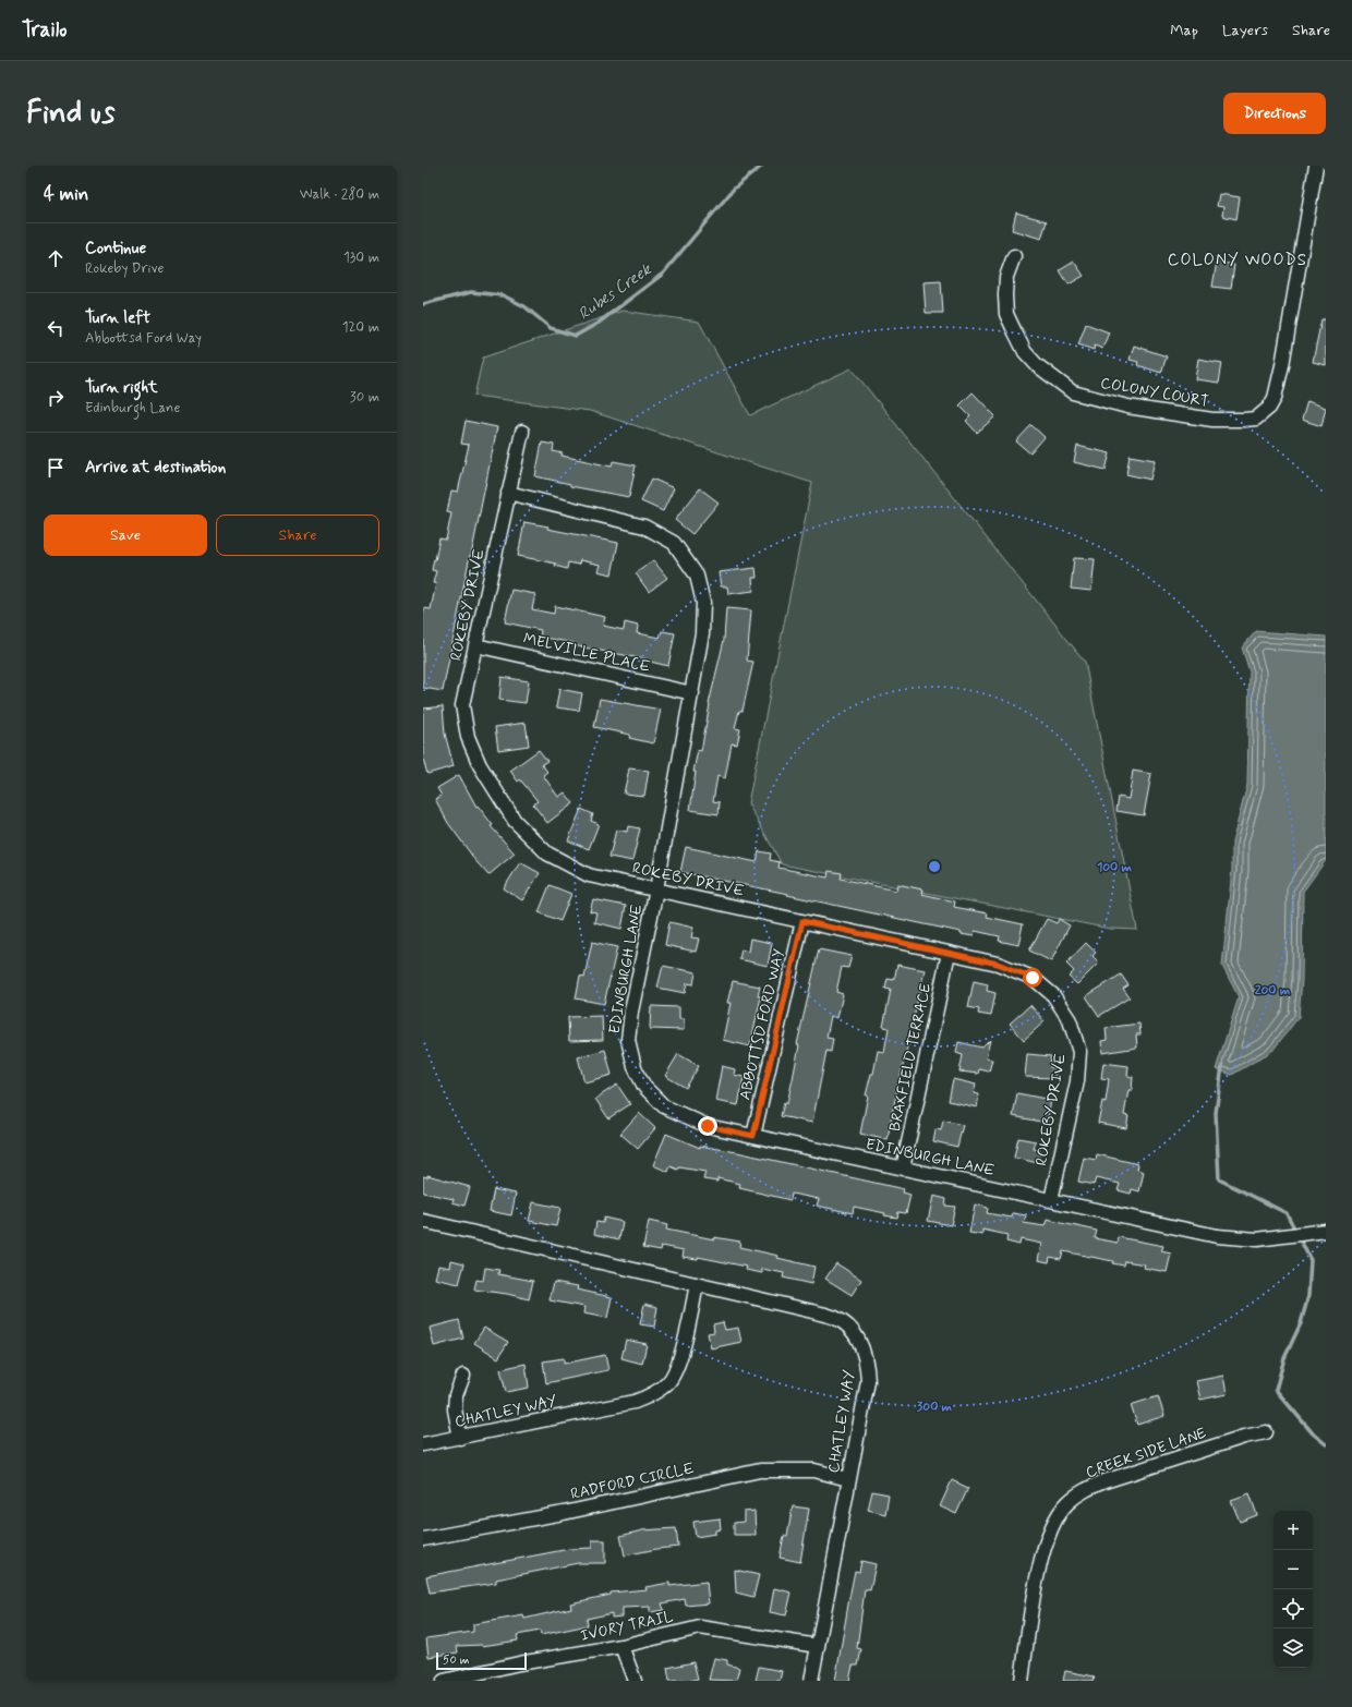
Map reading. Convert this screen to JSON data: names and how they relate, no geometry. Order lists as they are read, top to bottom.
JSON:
{
  "streets": {
    "street": [
      "COLONY COURT",
      "ROKEBY DRIVE",
      "MELVILLE PLACE",
      "EDINBURGH LANE",
      "ABBOTTSD FORD WAY",
      "BRAXFIELD TERRACE",
      "CHATLEY WAY",
      "CREEK SIDE LANE",
      "RADFORD CIRCLE",
      "IVORY TRAIL"
    ]
  },
  "crossings": [
    ["ROKEBY DRIVE", "MELVILLE PLACE"],
    ["ROKEBY DRIVE", "EDINBURGH LANE"],
    ["ROKEBY DRIVE", "ABBOTTSD FORD WAY"],
    ["ROKEBY DRIVE", "BRAXFIELD TERRACE"],
    ["MELVILLE PLACE", "EDINBURGH LANE"],
    ["EDINBURGH LANE", "ABBOTTSD FORD WAY"],
    ["EDINBURGH LANE", "BRAXFIELD TERRACE"],
    ["CHATLEY WAY", "RADFORD CIRCLE"],
    ["CHATLEY WAY", "IVORY TRAIL"]
  ],
  "districts": ["COLONY WOODS"],
  "water": ["Rubes Creek"],
  "scale_bar": "50 m",
  "page": {
    "header": "Trailo",
    "nav": ["Map", "Layers", "Share"],
    "buttons": [
      "Directions",
      ["Save", "Share"]
    ],
    "title": "Find us",
    "heading": ["4 min", "Walk · 280 m"],
    "list": [
      ["Continue", "Rokeby Drive", "130 m"],
      ["Turn left", "Abbottsd Ford Way", "120 m"],
      ["Turn right", "Edinburgh Lane", "30 m"],
      "Arrive at destination"
    ],
    "map_buttons": ["+", "−"],
    "scale": "50 m"
  },
  "rings": ["100 m", "200 m", "300 m"]
}
